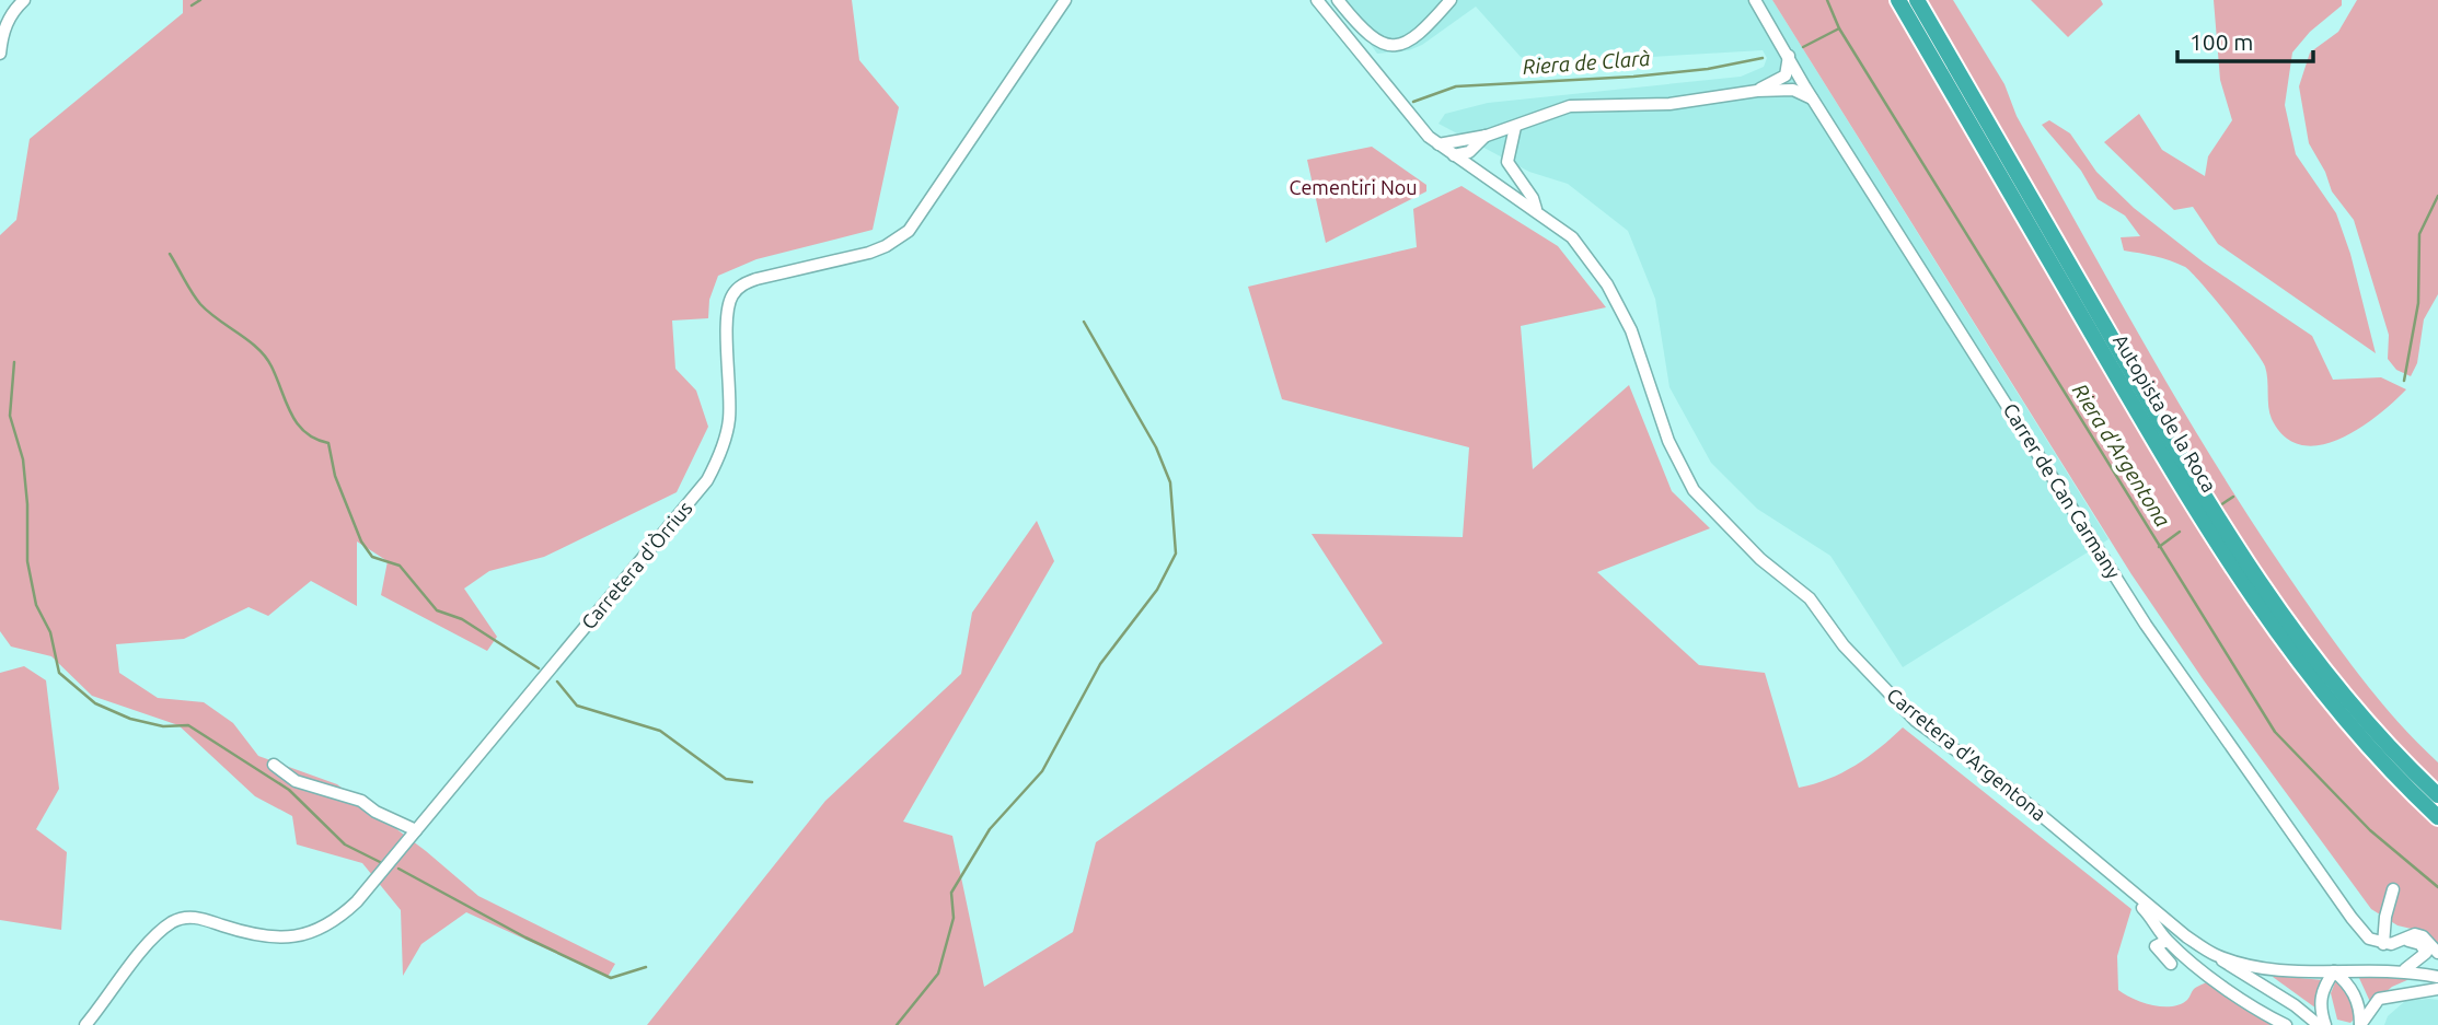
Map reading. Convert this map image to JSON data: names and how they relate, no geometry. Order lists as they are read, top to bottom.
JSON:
{
  "streets": {
    "highway": ["Autopista de la Roca"],
    "street": ["Carrer de Can Carmany", "Carretera d'Òrrius", "Carretera d'Argentona"]
  },
  "water": ["Riera de Clarà", "Riera d'Argentona"],
  "parks": ["Cementiri Nou"],
  "scale_bar": "100 m"
}
